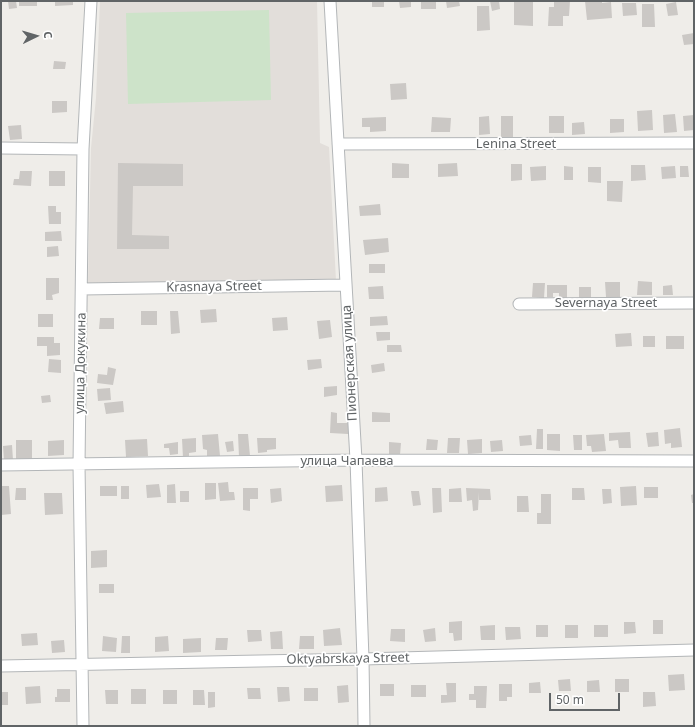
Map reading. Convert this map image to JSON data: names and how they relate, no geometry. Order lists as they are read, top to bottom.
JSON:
{
  "streets": {
    "street": [
      "Lenina Street",
      "Krasnaya Street",
      "Severnaya Street",
      "улица Докукина",
      "Пионерская улица",
      "улица Чапаева",
      "Oktyabrskaya Street"
    ]
  },
  "crossings": [
    ["Lenina Street", "Пионерская улица"],
    ["Krasnaya Street", "улица Докукина"],
    ["Krasnaya Street", "Пионерская улица"],
    ["улица Докукина", "улица Чапаева"],
    ["улица Докукина", "Oktyabrskaya Street"],
    ["Пионерская улица", "улица Чапаева"],
    ["Пионерская улица", "Oktyabrskaya Street"]
  ],
  "scale_bar": "50 m",
  "north": "right"
}
